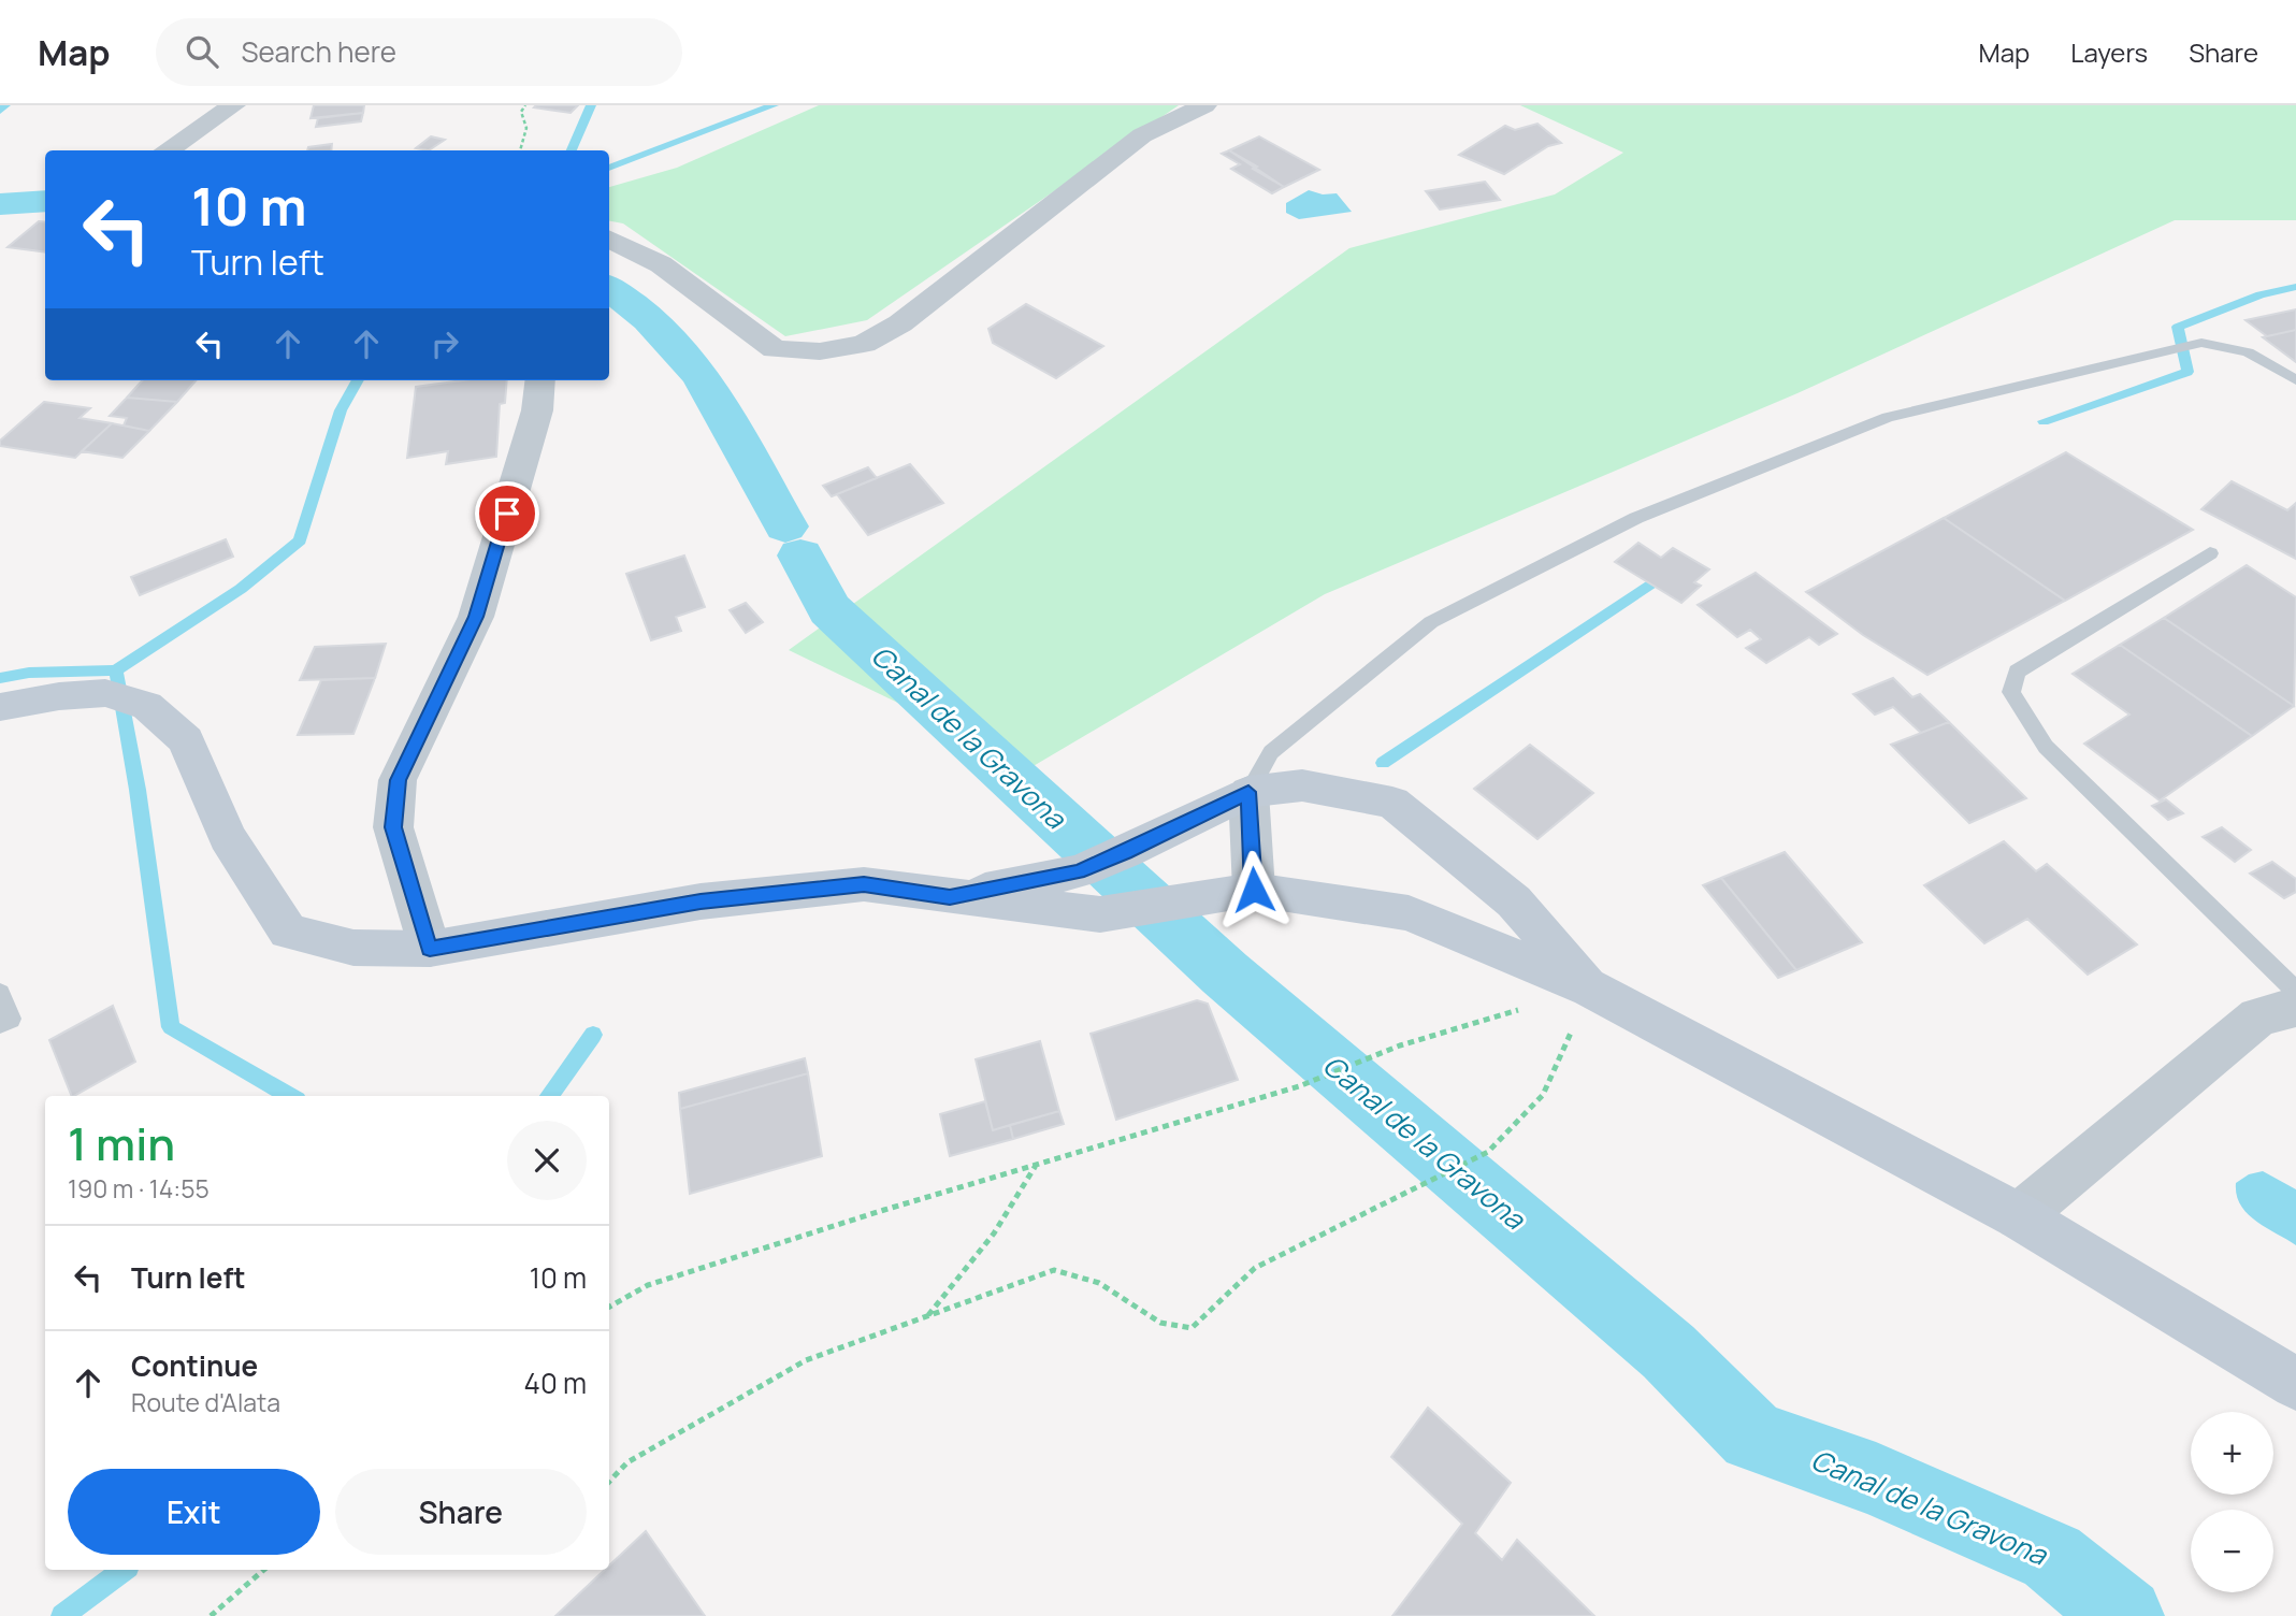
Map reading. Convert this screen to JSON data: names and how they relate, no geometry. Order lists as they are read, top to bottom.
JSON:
{
  "water": ["Canal de la Gravona"],
  "page": {
    "header": "Map",
    "search": "Search here",
    "nav": ["Map", "Layers", "Share"],
    "turn": ["10 m", "Turn left"],
    "heading": ["1 min", "190 m · 14:55"],
    "list": [
      {
        "name": "Turn left",
        "value": "10 m"
      },
      {
        "name": "Continue",
        "note": "Route d'Alata",
        "value": "40 m"
      }
    ],
    "map_buttons": ["+", "−"],
    "buttons": ["Exit", "Share"]
  }
}
